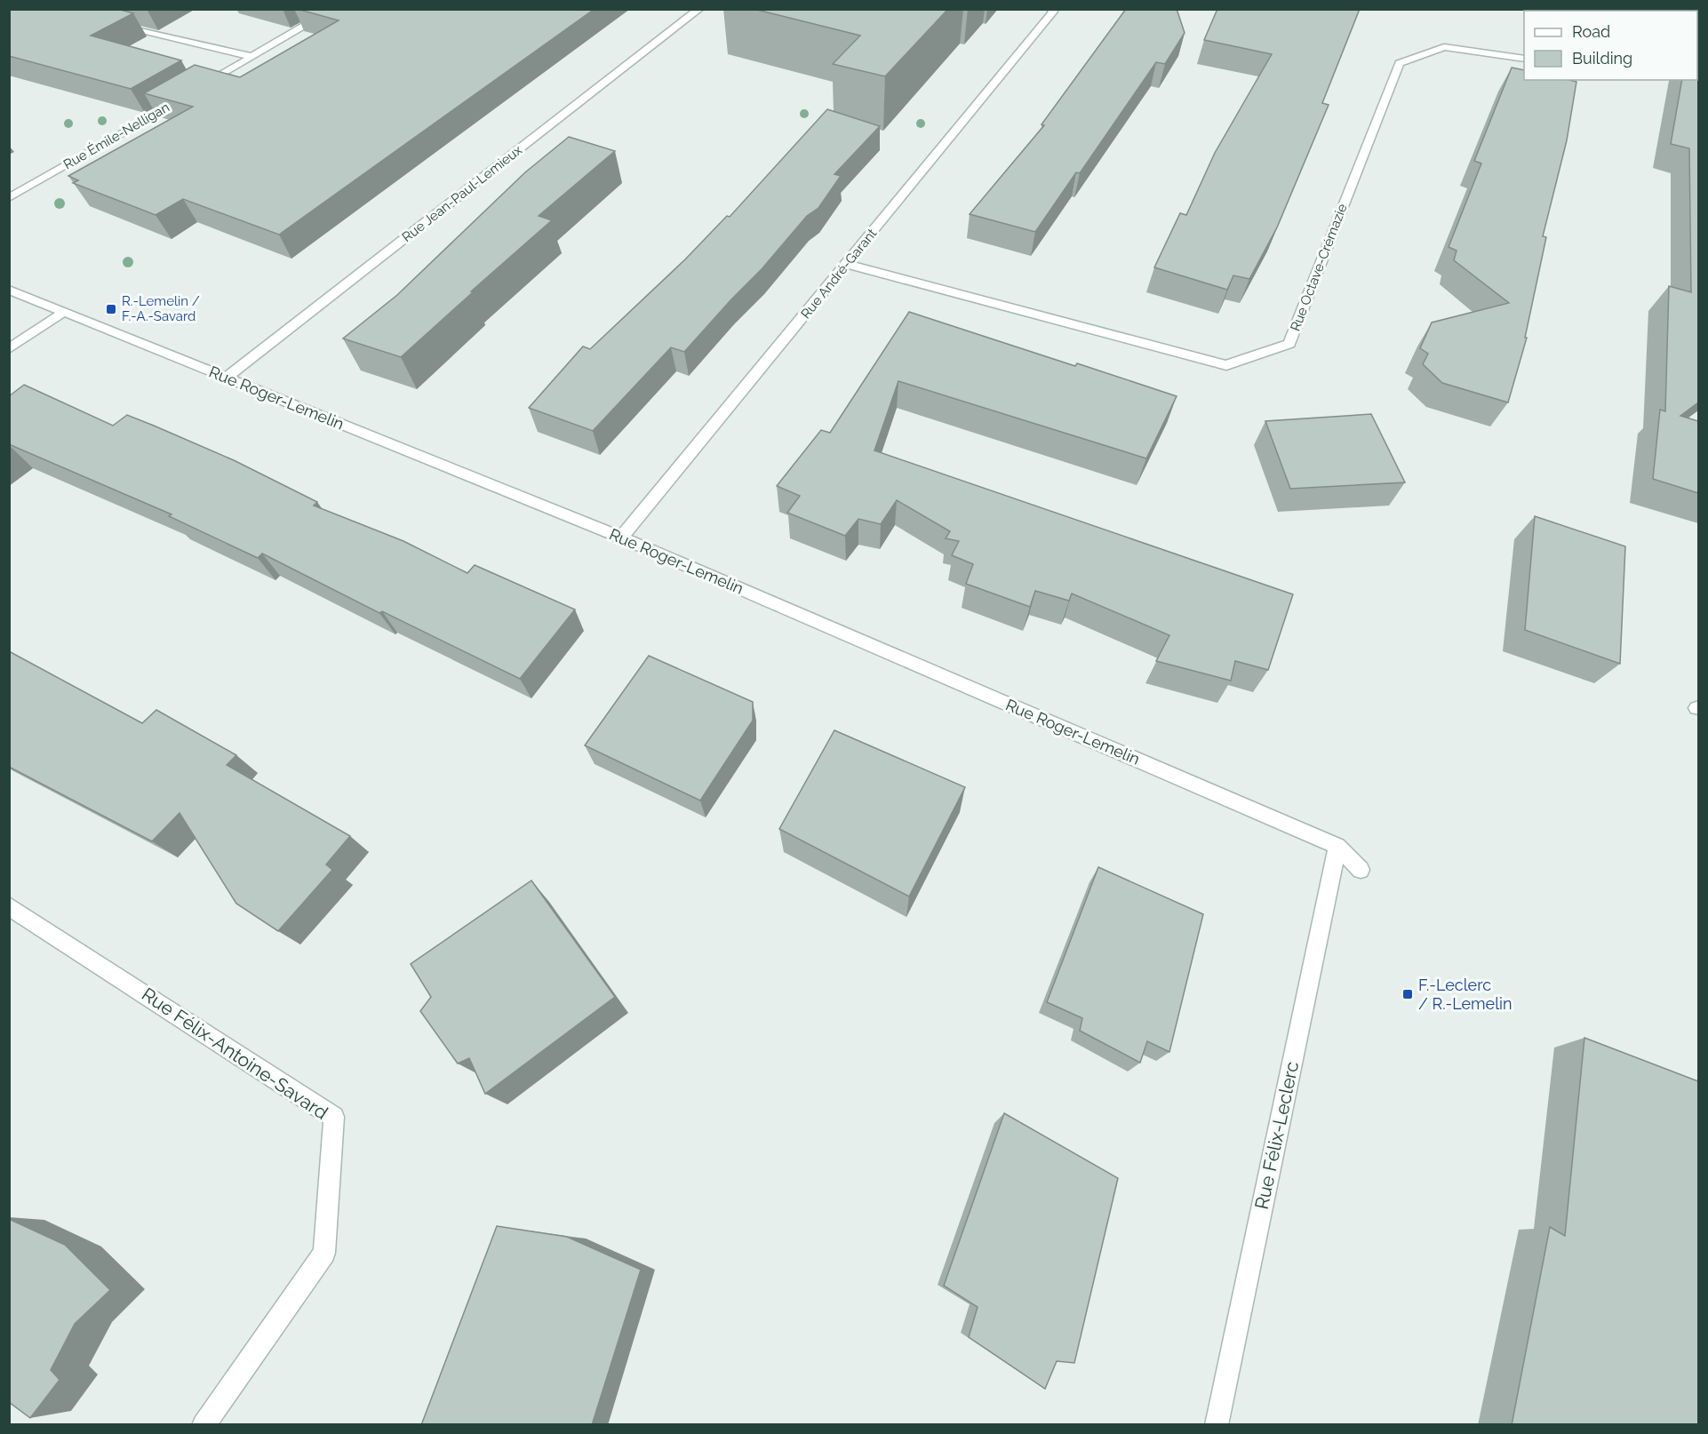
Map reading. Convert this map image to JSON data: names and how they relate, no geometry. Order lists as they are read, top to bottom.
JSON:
{
  "streets": {
    "street": [
      "Rue Émile-Nelligan",
      "Rue Jean-Paul-Lemieux",
      "Rue Octave-Crémazie",
      "Rue André-Garant",
      "Rue Roger-Lemelin",
      "Rue Félix-Antoine-Savard",
      "Rue Félix-Leclerc"
    ]
  },
  "crossings": [
    ["Rue Jean-Paul-Lemieux", "Rue Roger-Lemelin"],
    ["Rue Octave-Crémazie", "Rue André-Garant"],
    ["Rue André-Garant", "Rue Roger-Lemelin"],
    ["Rue Roger-Lemelin", "Rue Félix-Leclerc"]
  ],
  "places": {
    "transit": ["R.-Lemelin / F.-A.-Savard", "F.-Leclerc / R.-Lemelin"]
  },
  "legend": ["Road", "Building"]
}
